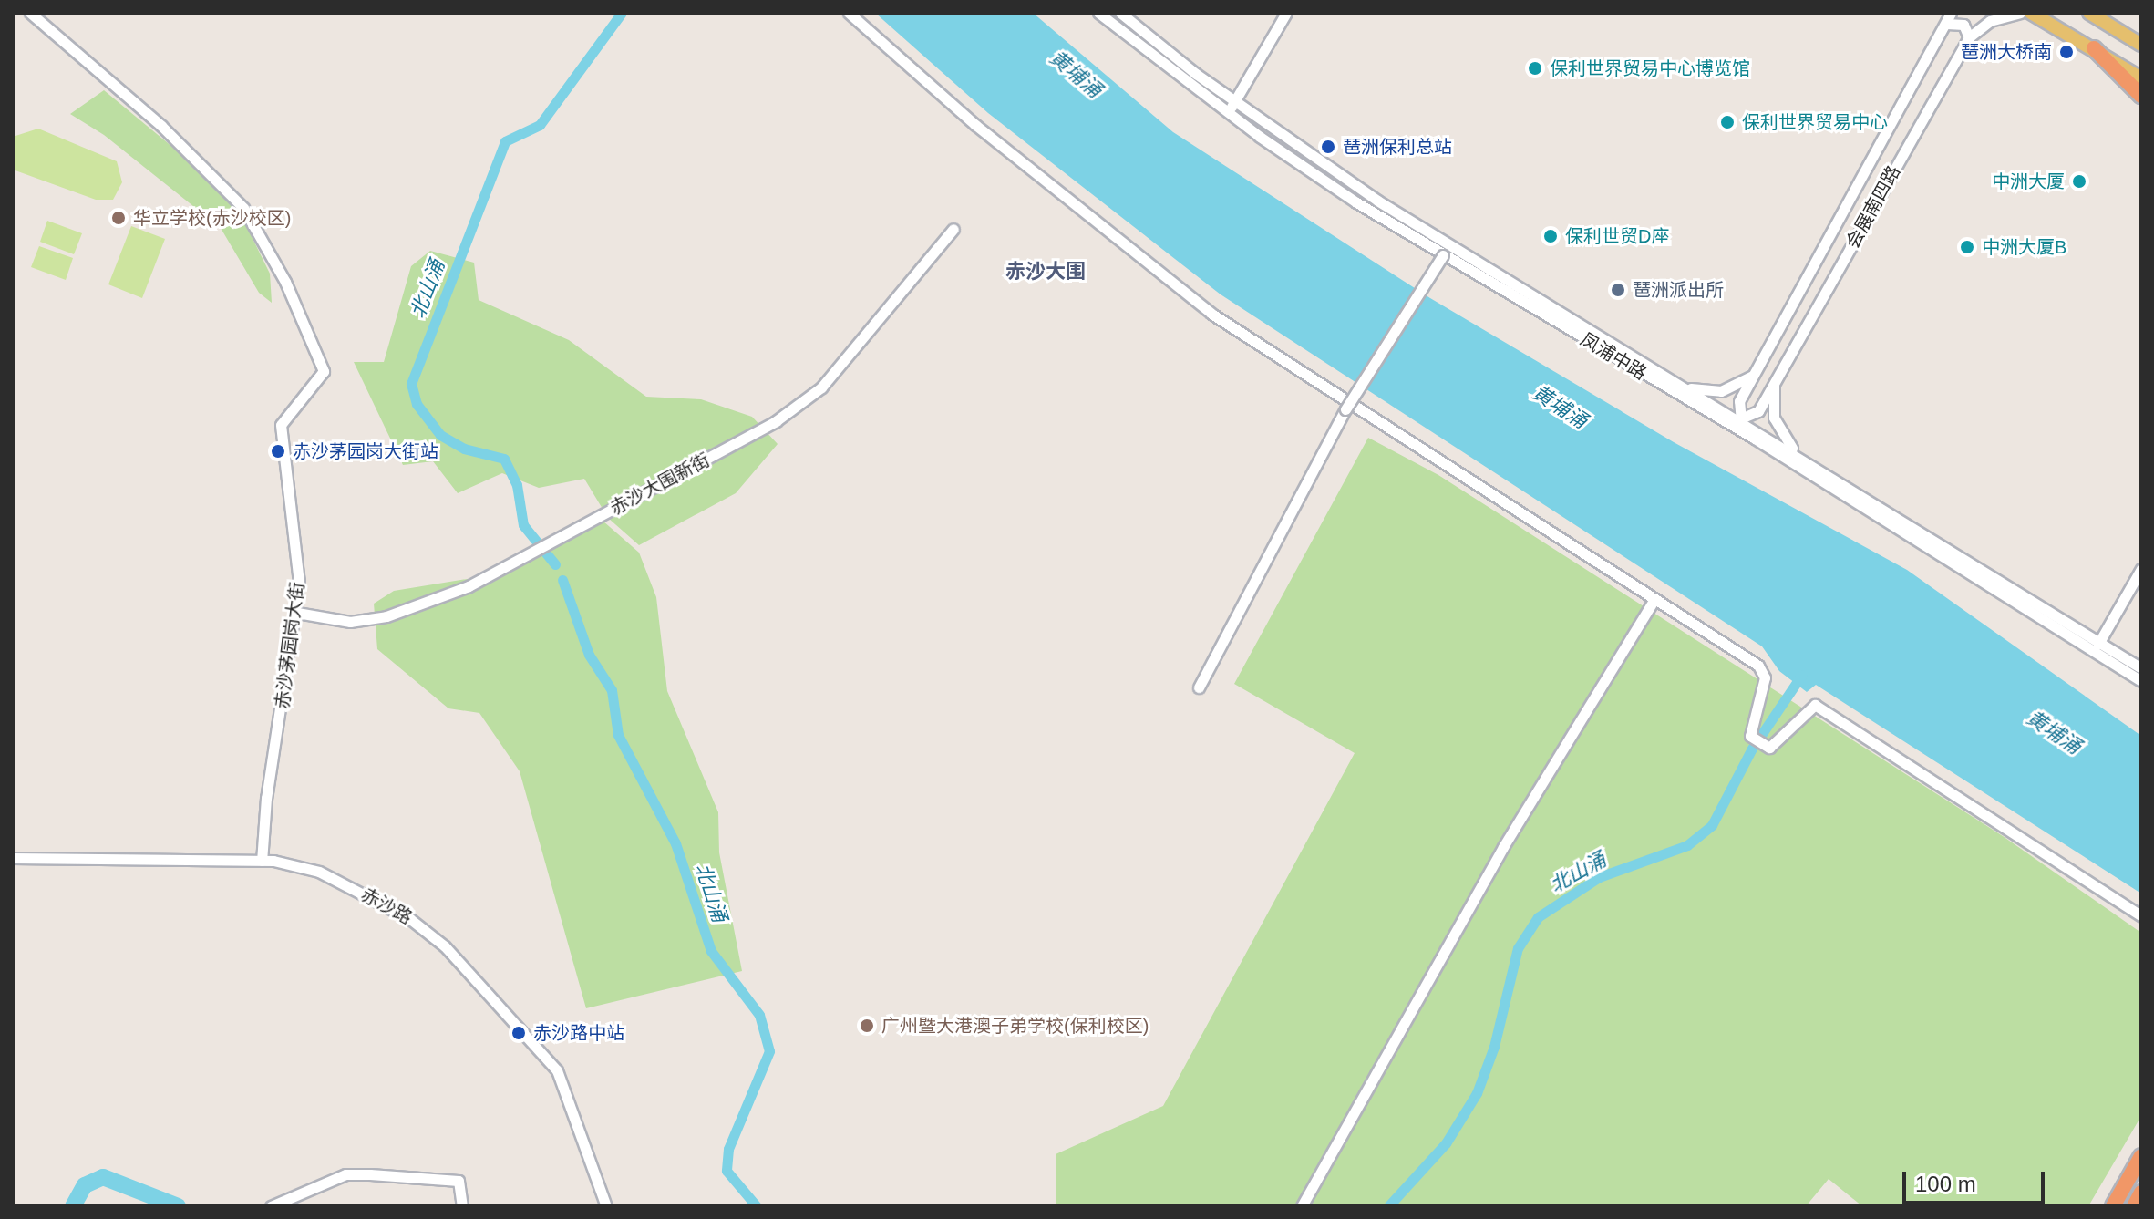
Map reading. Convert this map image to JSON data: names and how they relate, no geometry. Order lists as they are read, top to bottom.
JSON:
{
  "streets": {
    "street": [
      "会展南四路",
      "凤浦中路",
      "赤沙大围新街",
      "赤沙茅园岗大街",
      "赤沙路"
    ]
  },
  "crossings": [
    ["会展南四路", "凤浦中路"],
    ["赤沙大围新街", "赤沙茅园岗大街"],
    ["赤沙茅园岗大街", "赤沙路"]
  ],
  "districts": ["赤沙大围"],
  "water": ["黄埔涌", "北山涌"],
  "places": [
    "琶洲大桥南",
    "保利世界贸易中心博览馆",
    "保利世界贸易中心",
    "琶洲保利总站",
    "中洲大厦",
    "华立学校(赤沙校区)",
    "保利世贸D座",
    "中洲大厦B",
    "琶洲派出所",
    "赤沙茅园岗大街站",
    "广州暨大港澳子弟学校(保利校区)",
    "赤沙路中站"
  ],
  "scale_bar": "100 m"
}
